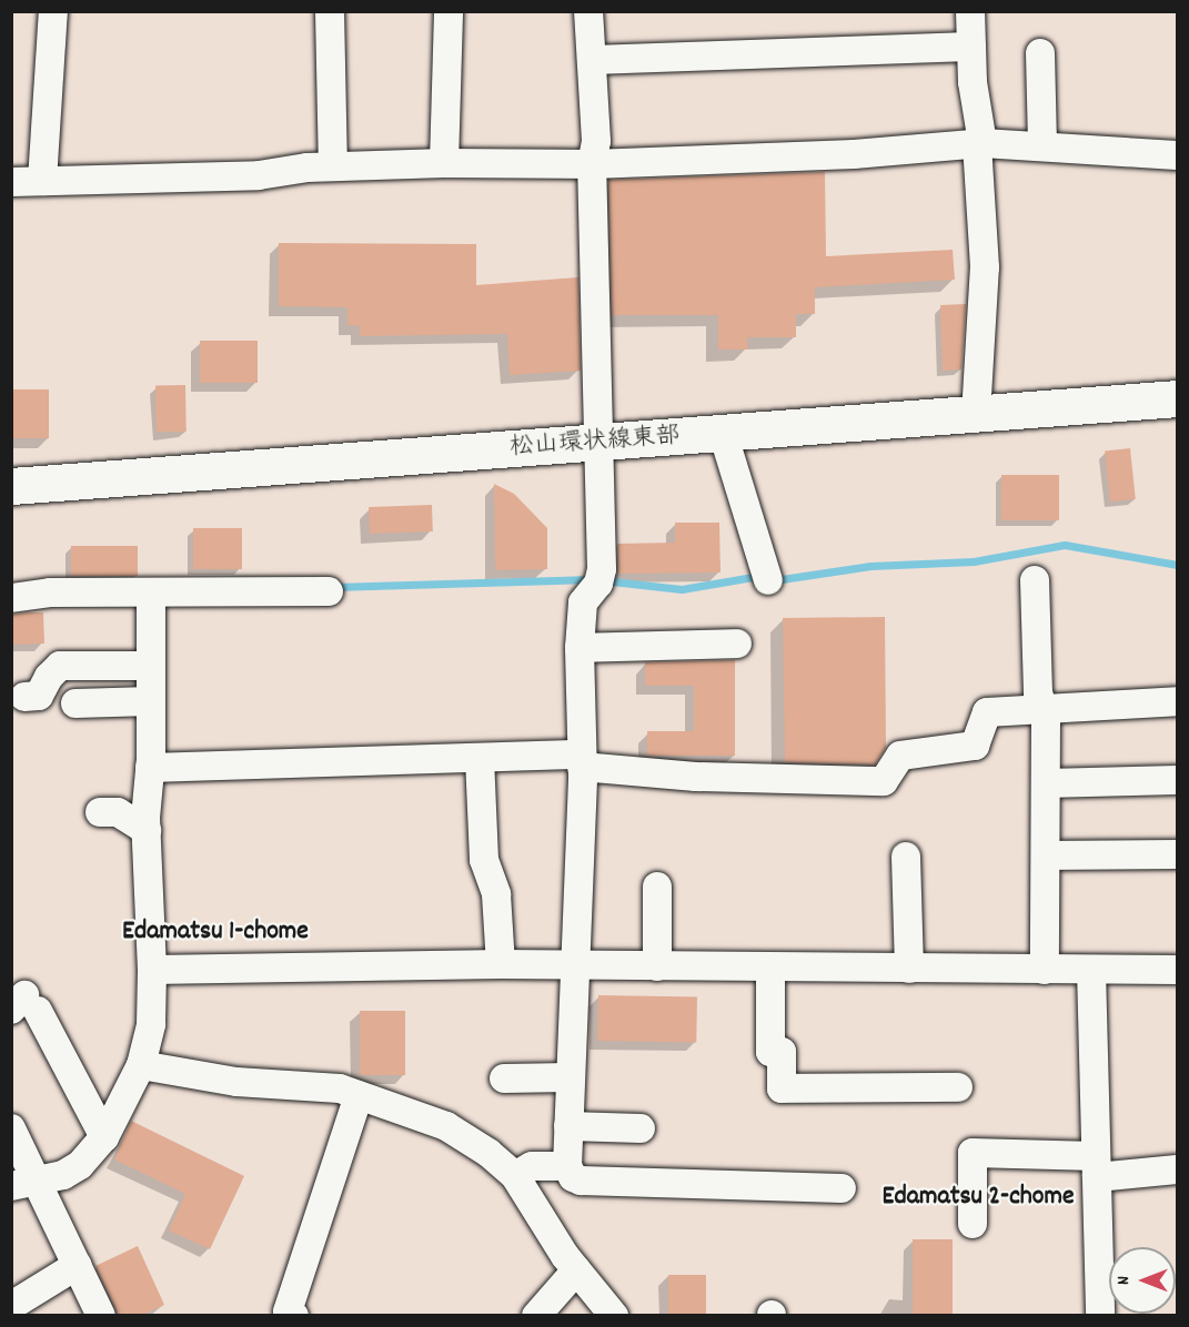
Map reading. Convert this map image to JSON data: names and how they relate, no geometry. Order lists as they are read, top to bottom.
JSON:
{
  "streets": {
    "street": ["松山環状線東部"]
  },
  "districts": ["Edamatsu 1-chome", "Edamatsu 2-chome"],
  "north": "left"
}
